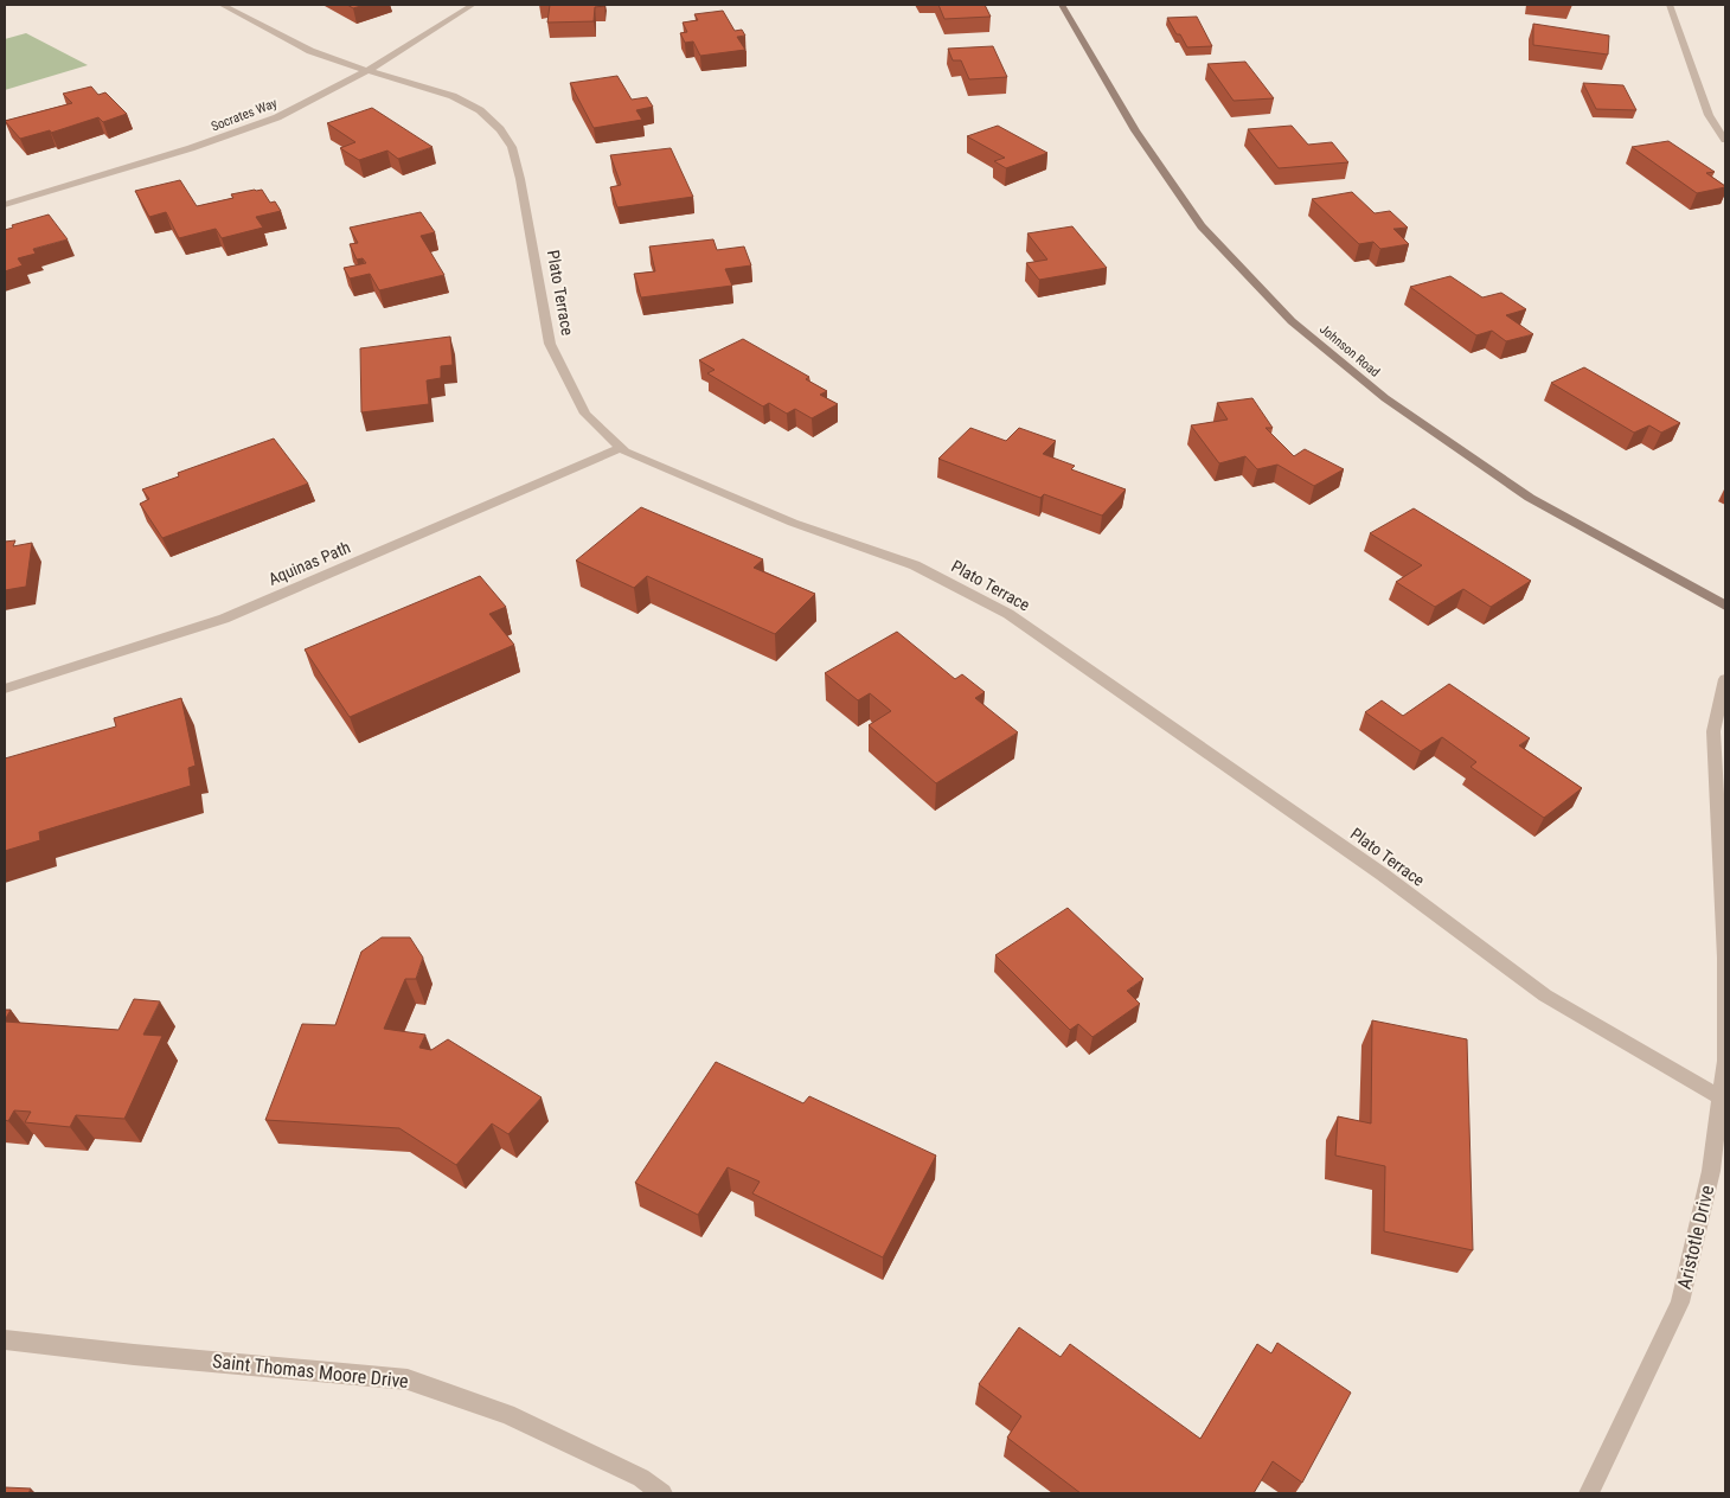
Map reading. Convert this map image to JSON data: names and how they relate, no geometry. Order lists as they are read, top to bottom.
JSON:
{
  "streets": {
    "street": [
      "Socrates Way",
      "Plato Terrace",
      "Johnson Road",
      "Aquinas Path",
      "Aristotle Drive",
      "Saint Thomas Moore Drive"
    ]
  },
  "crossings": [
    ["Socrates Way", "Plato Terrace"],
    ["Plato Terrace", "Aquinas Path"],
    ["Plato Terrace", "Aristotle Drive"]
  ]
}
